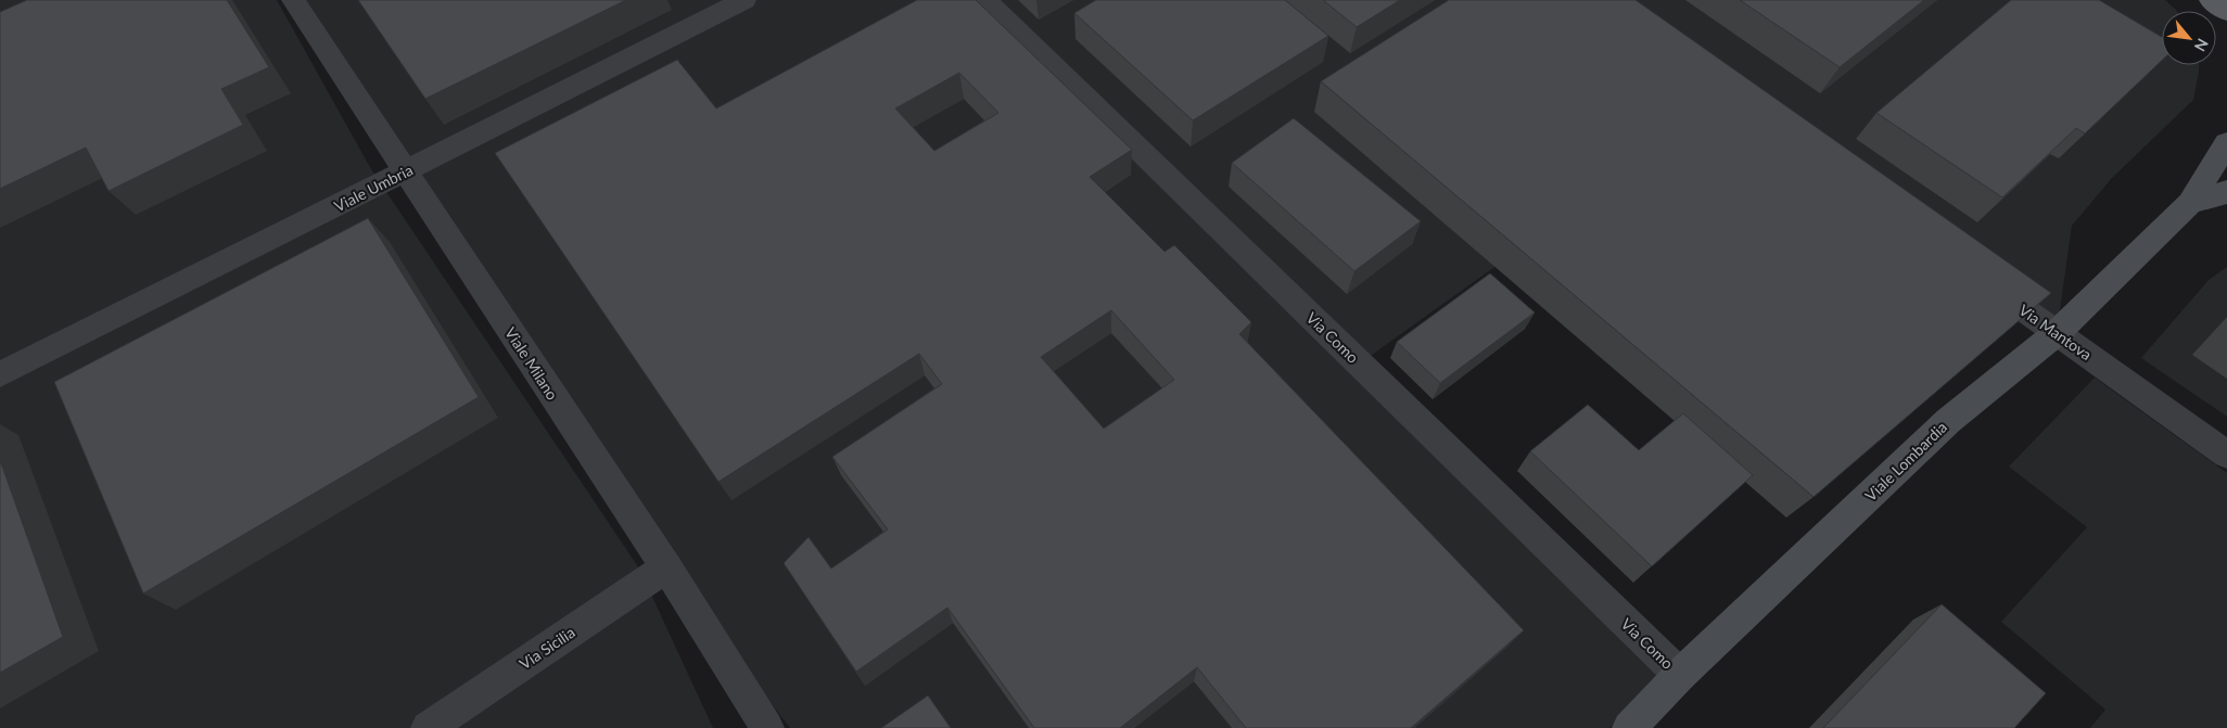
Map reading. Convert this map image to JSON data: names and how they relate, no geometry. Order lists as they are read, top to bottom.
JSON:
{
  "streets": {
    "street": [
      "Viale Umbria",
      "Via Mantova",
      "Via Como",
      "Viale Milano",
      "Viale Lombardia",
      "Via Sicilia"
    ]
  },
  "crossings": [
    ["Viale Umbria", "Viale Milano"],
    ["Via Mantova", "Viale Lombardia"],
    ["Via Como", "Viale Lombardia"],
    ["Viale Milano", "Via Sicilia"]
  ],
  "north": "bottom right"
}
